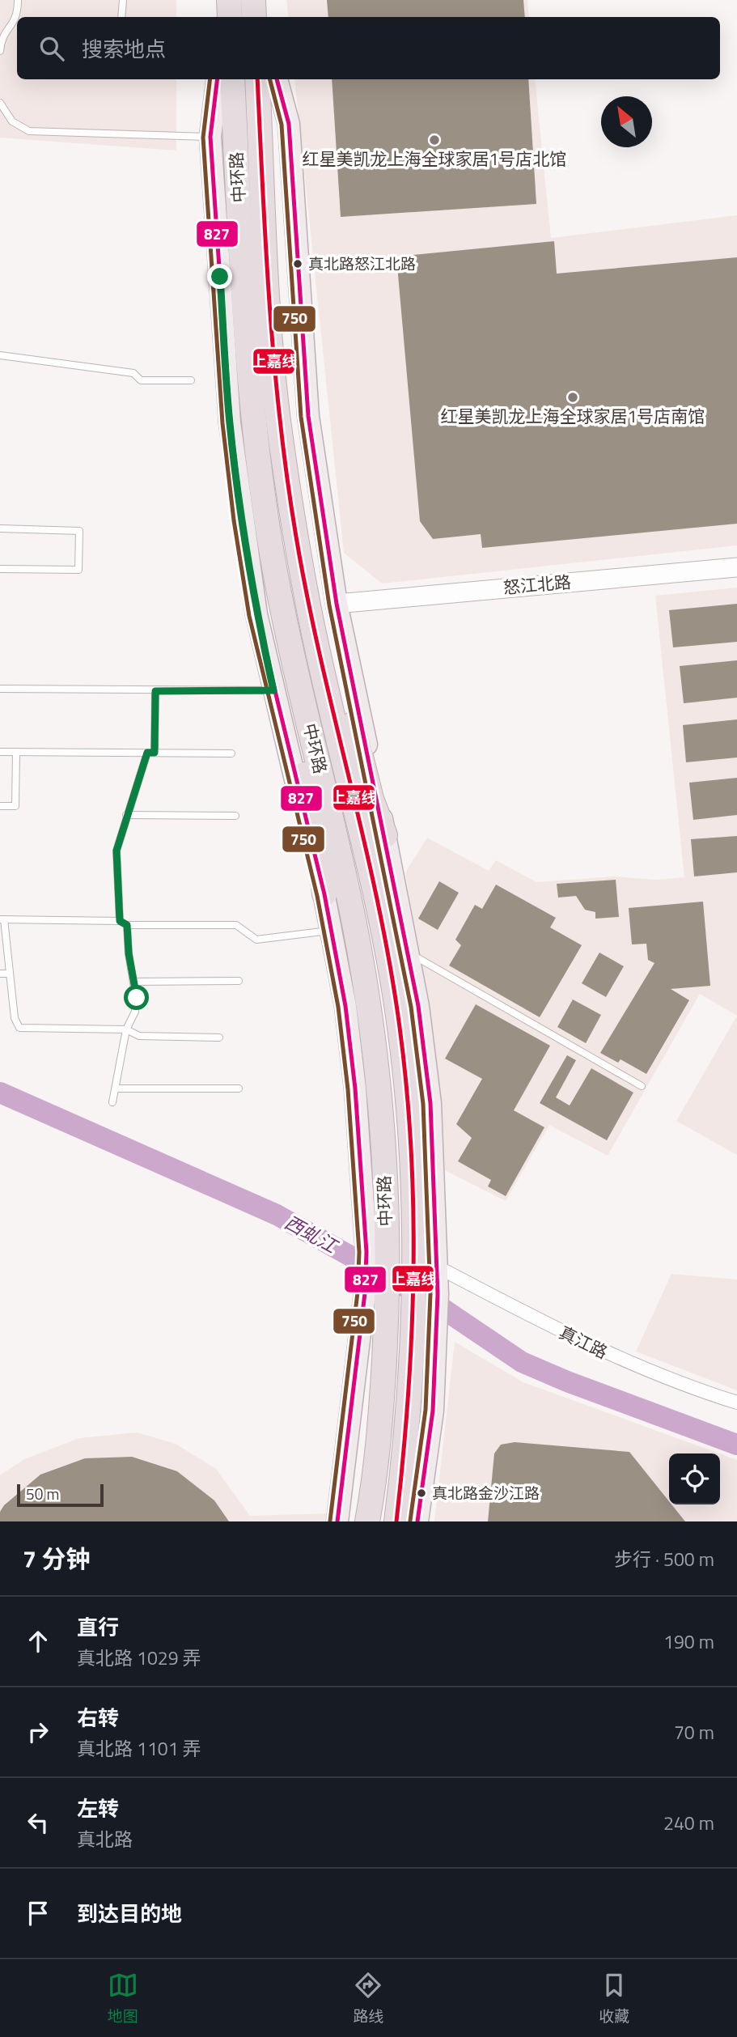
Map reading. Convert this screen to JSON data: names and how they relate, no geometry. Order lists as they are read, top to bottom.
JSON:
{
  "streets": {
    "highway": ["中环路"],
    "street": ["怒江北路", "真江路"]
  },
  "water": ["西虬江"],
  "places": [
    "红星美凯龙上海全球家居1号店北馆",
    "真北路怒江北路",
    "红星美凯龙上海全球家居1号店南馆",
    "真北路金沙江路"
  ],
  "lines": ["transit line 827", "transit line 750", "transit line 上嘉线"],
  "scale_bar": "50 m",
  "north": "top left",
  "page": {
    "search": "搜索地点",
    "scale": "50 m",
    "heading": ["7 分钟", "步行 · 500 m"],
    "list": [
      ["直行", "真北路 1029 弄", "190 m"],
      ["右转", "真北路 1101 弄", "70 m"],
      ["左转", "真北路", "240 m"],
      "到达目的地"
    ],
    "nav": ["地图", "路线", "收藏"]
  }
}
